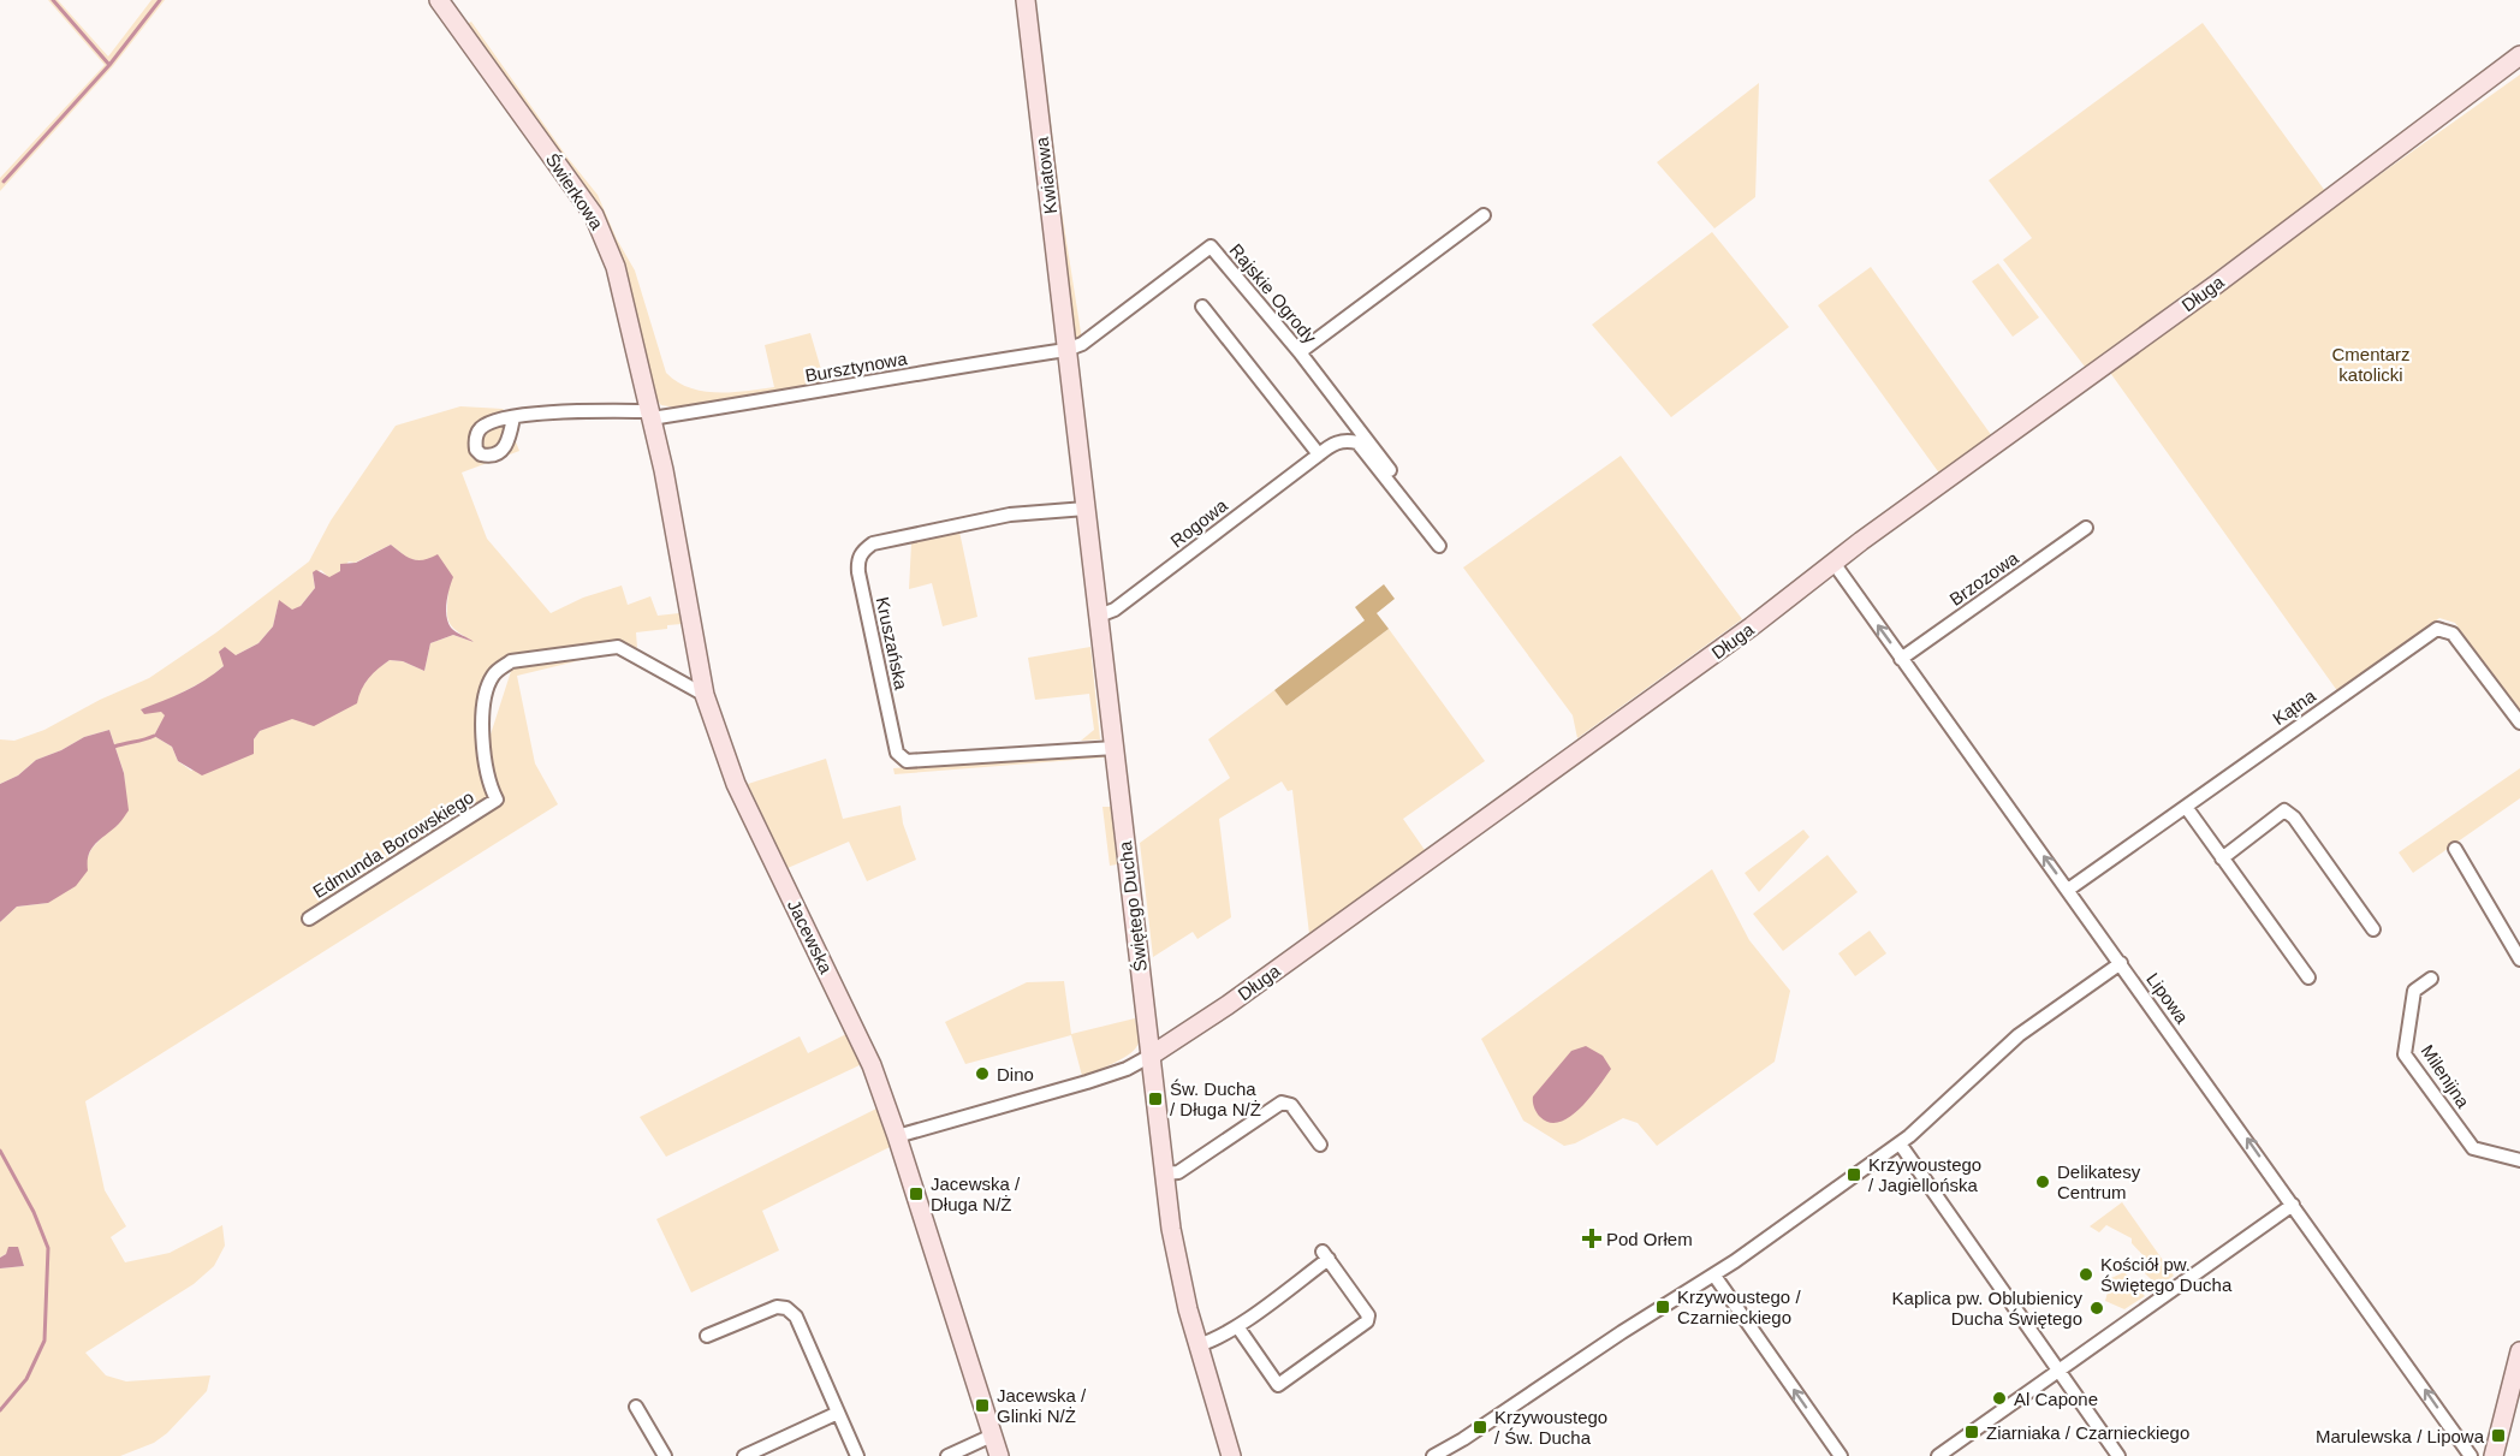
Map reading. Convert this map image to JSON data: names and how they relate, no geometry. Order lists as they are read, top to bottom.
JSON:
{
  "streets": {
    "street": [
      "Kwiatowa",
      "Świerkowa",
      "Rajskie Ogrody",
      "Długa",
      "Bursztynowa",
      "Rogowa",
      "Brzozowa",
      "Kruszańska",
      "Kątna",
      "Edmunda Borowskiego",
      "Świętego Ducha",
      "Jacewska",
      "Lipowa",
      "Milenijna"
    ]
  },
  "crossings": [
    ["Kwiatowa", "Rajskie Ogrody"],
    ["Kwiatowa", "Bursztynowa"],
    ["Kwiatowa", "Świętego Ducha"],
    ["Świerkowa", "Bursztynowa"],
    ["Świerkowa", "Jacewska"],
    ["Rajskie Ogrody", "Bursztynowa"],
    ["Rajskie Ogrody", "Świętego Ducha"],
    ["Długa", "Świętego Ducha"],
    ["Długa", "Jacewska"],
    ["Długa", "Lipowa"],
    ["Bursztynowa", "Świętego Ducha"],
    ["Bursztynowa", "Jacewska"],
    ["Rogowa", "Świętego Ducha"],
    ["Brzozowa", "Lipowa"],
    ["Kruszańska", "Świętego Ducha"],
    ["Kątna", "Lipowa"],
    ["Edmunda Borowskiego", "Jacewska"]
  ],
  "one_way": ["Lipowa"],
  "parks": ["Cmentarz katolicki"],
  "places": {
    "other": [
      "Dino",
      "Delikatesy Centrum",
      "Kościół pw. Świętego Ducha",
      "Kaplica pw. Oblubienicy Ducha Świętego",
      "Al Capone"
    ],
    "transit": [
      "Św. Ducha / Długa N/Ż",
      "Krzywoustego / Jagiellońska",
      "Jacewska / Długa N/Ż",
      "Krzywoustego / Czarnieckiego",
      "Jacewska / Glinki N/Ż",
      "Krzywoustego / Św. Ducha",
      "Ziarniaka / Czarnieckiego",
      "Marulewska / Lipowa"
    ],
    "health": ["Pod Orłem"]
  }
}
